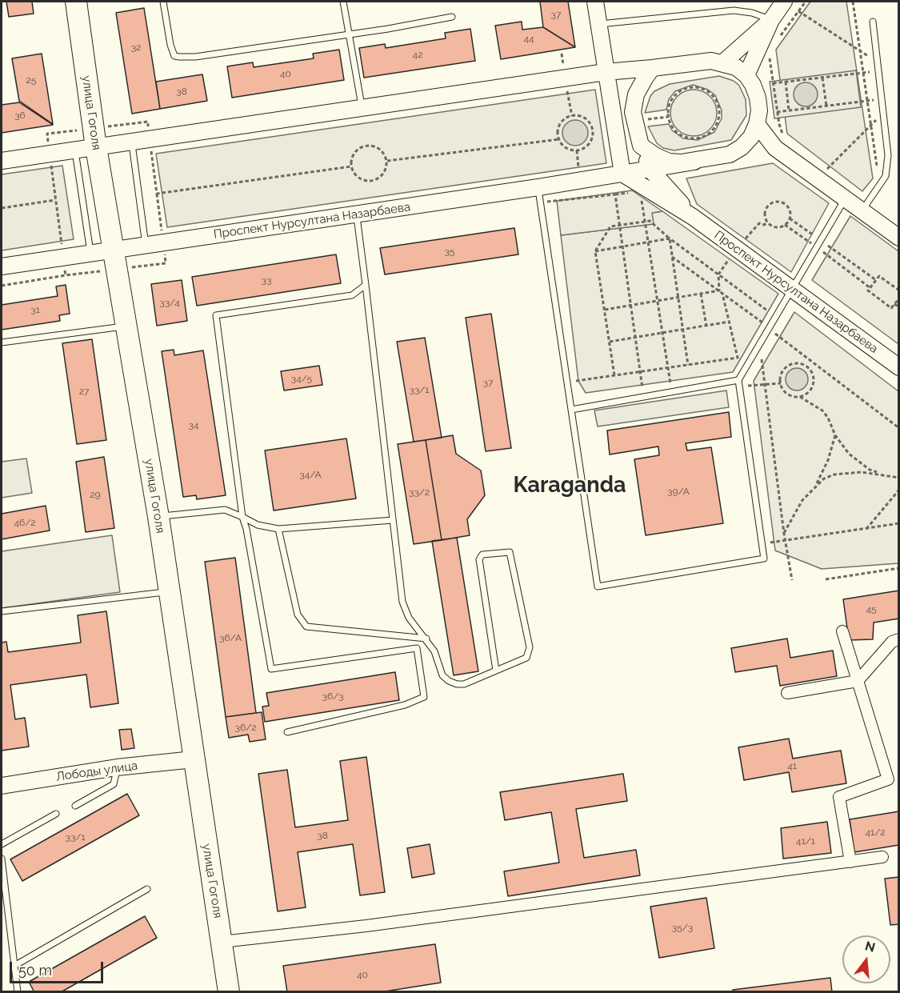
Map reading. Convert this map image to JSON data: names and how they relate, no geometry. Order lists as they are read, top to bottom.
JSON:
{
  "streets": {
    "highway": ["улица Гоголя"],
    "main road": ["Проспект Нурсултана Назарбаева", "Лободы улица"]
  },
  "crossings": [
    ["улица Гоголя", "Проспект Нурсултана Назарбаева"],
    ["улица Гоголя", "Лободы улица"]
  ],
  "districts": ["Karaganda"],
  "house_numbers": [
    "37",
    "44",
    "32",
    "42",
    "40",
    "25",
    "38",
    "36",
    "35",
    "33",
    "33/4",
    "31",
    "34/5",
    "37",
    "33/1",
    "27",
    "34",
    "34/A",
    "39/А",
    "33/2",
    "29",
    "46/2",
    "45",
    "36/A",
    "36/3",
    "36/2",
    "41",
    "41/2",
    "38",
    "33/1",
    "41/1",
    "35/3",
    "40"
  ],
  "scale_bar": "50 m",
  "north": "top"
}
